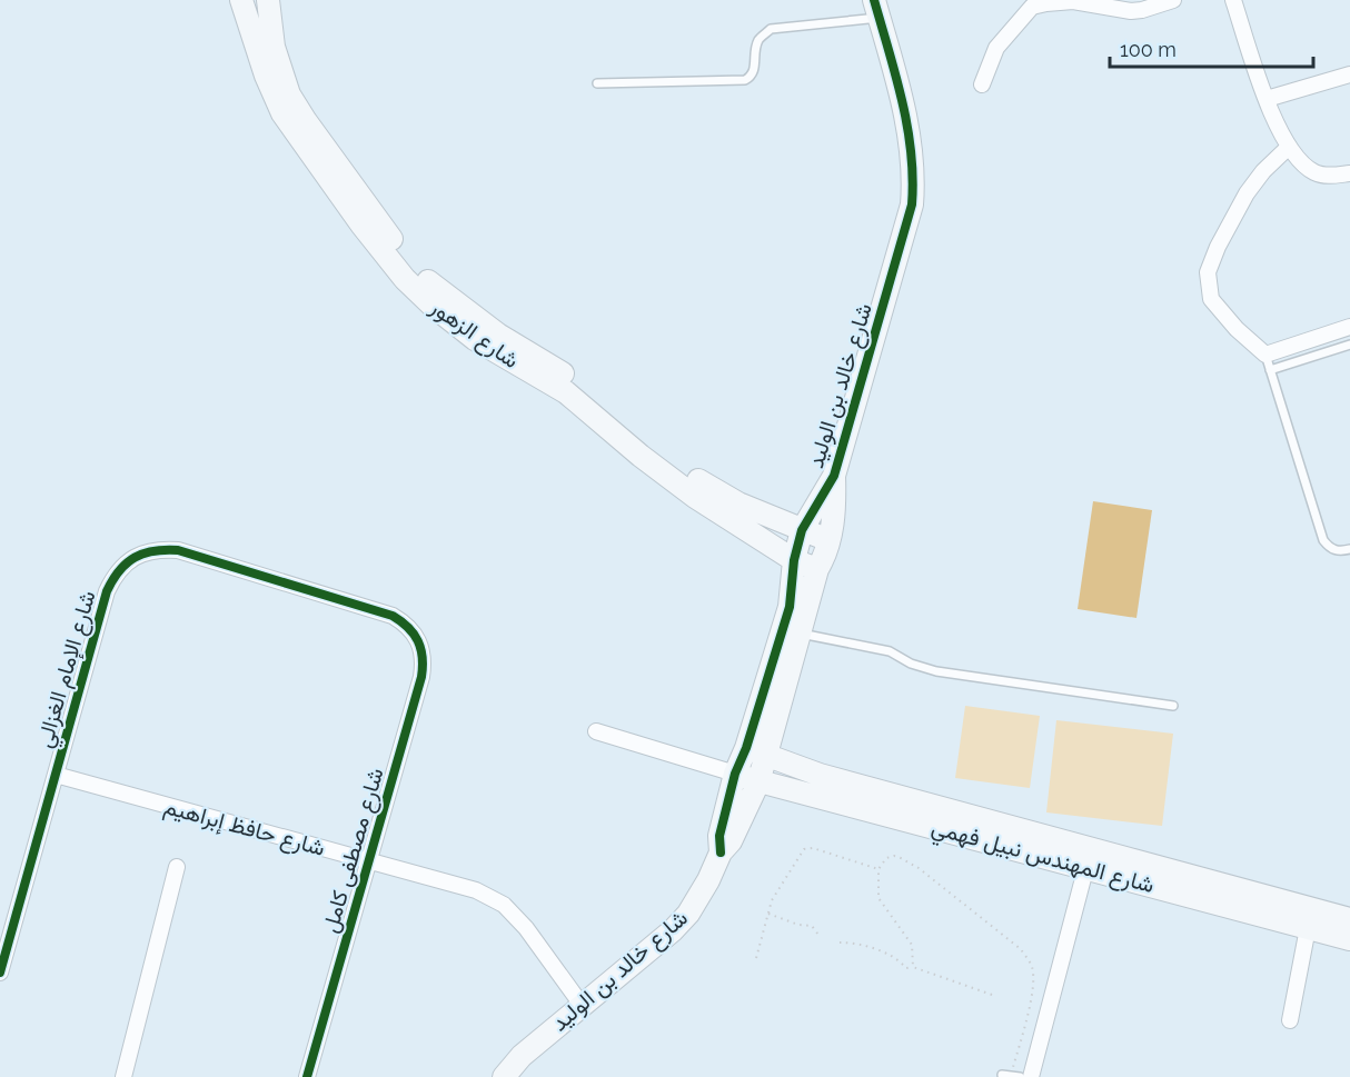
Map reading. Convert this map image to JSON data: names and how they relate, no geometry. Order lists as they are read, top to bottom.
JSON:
{
  "streets": {
    "street": [
      "شارع الزهور",
      "شارع خالد بن الوليد",
      "شارع الإمام الغزالي",
      "شارع حافظ إبراهيم",
      "شارع مصطفى كامل",
      "شارع المهندس نبيل فهمي"
    ]
  },
  "crossings": [
    ["شارع الزهور", "شارع خالد بن الوليد"],
    ["شارع خالد بن الوليد", "شارع حافظ إبراهيم"],
    ["شارع خالد بن الوليد", "شارع المهندس نبيل فهمي"],
    ["شارع الإمام الغزالي", "شارع حافظ إبراهيم"],
    ["شارع الإمام الغزالي", "شارع مصطفى كامل"],
    ["شارع حافظ إبراهيم", "شارع مصطفى كامل"]
  ],
  "scale_bar": "100 m"
}
